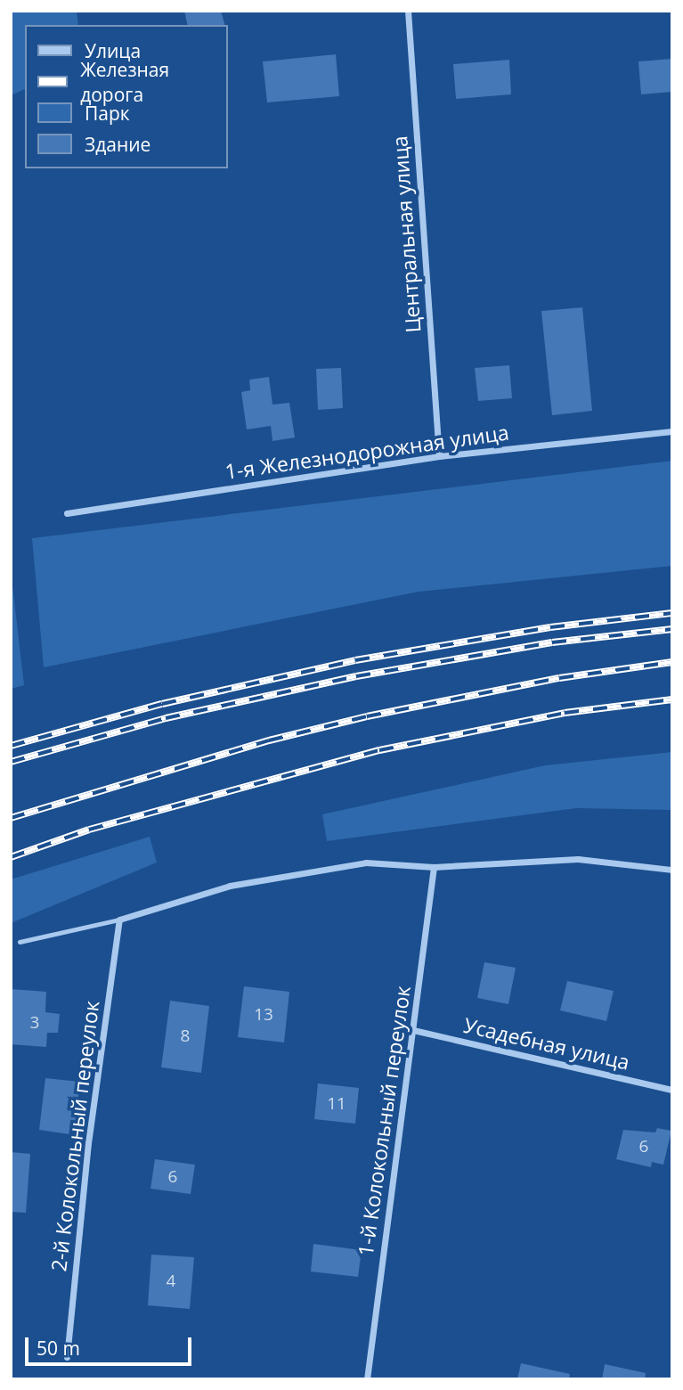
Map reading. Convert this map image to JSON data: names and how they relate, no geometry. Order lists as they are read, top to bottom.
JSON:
{
  "streets": {
    "street": [
      "Центральная улица",
      "1-я Железнодорожная улица",
      "Усадебная улица",
      "1-й Колокольный переулок",
      "2-й Колокольный переулок"
    ]
  },
  "crossings": [
    ["Центральная улица", "1-я Железнодорожная улица"],
    ["Усадебная улица", "1-й Колокольный переулок"]
  ],
  "house_numbers": [
    "13",
    "3",
    "8",
    "11",
    "6",
    "6",
    "4"
  ],
  "legend": [
    "Улица",
    "Железная дорога",
    "Парк",
    "Здание"
  ],
  "scale_bar": "50 m"
}
